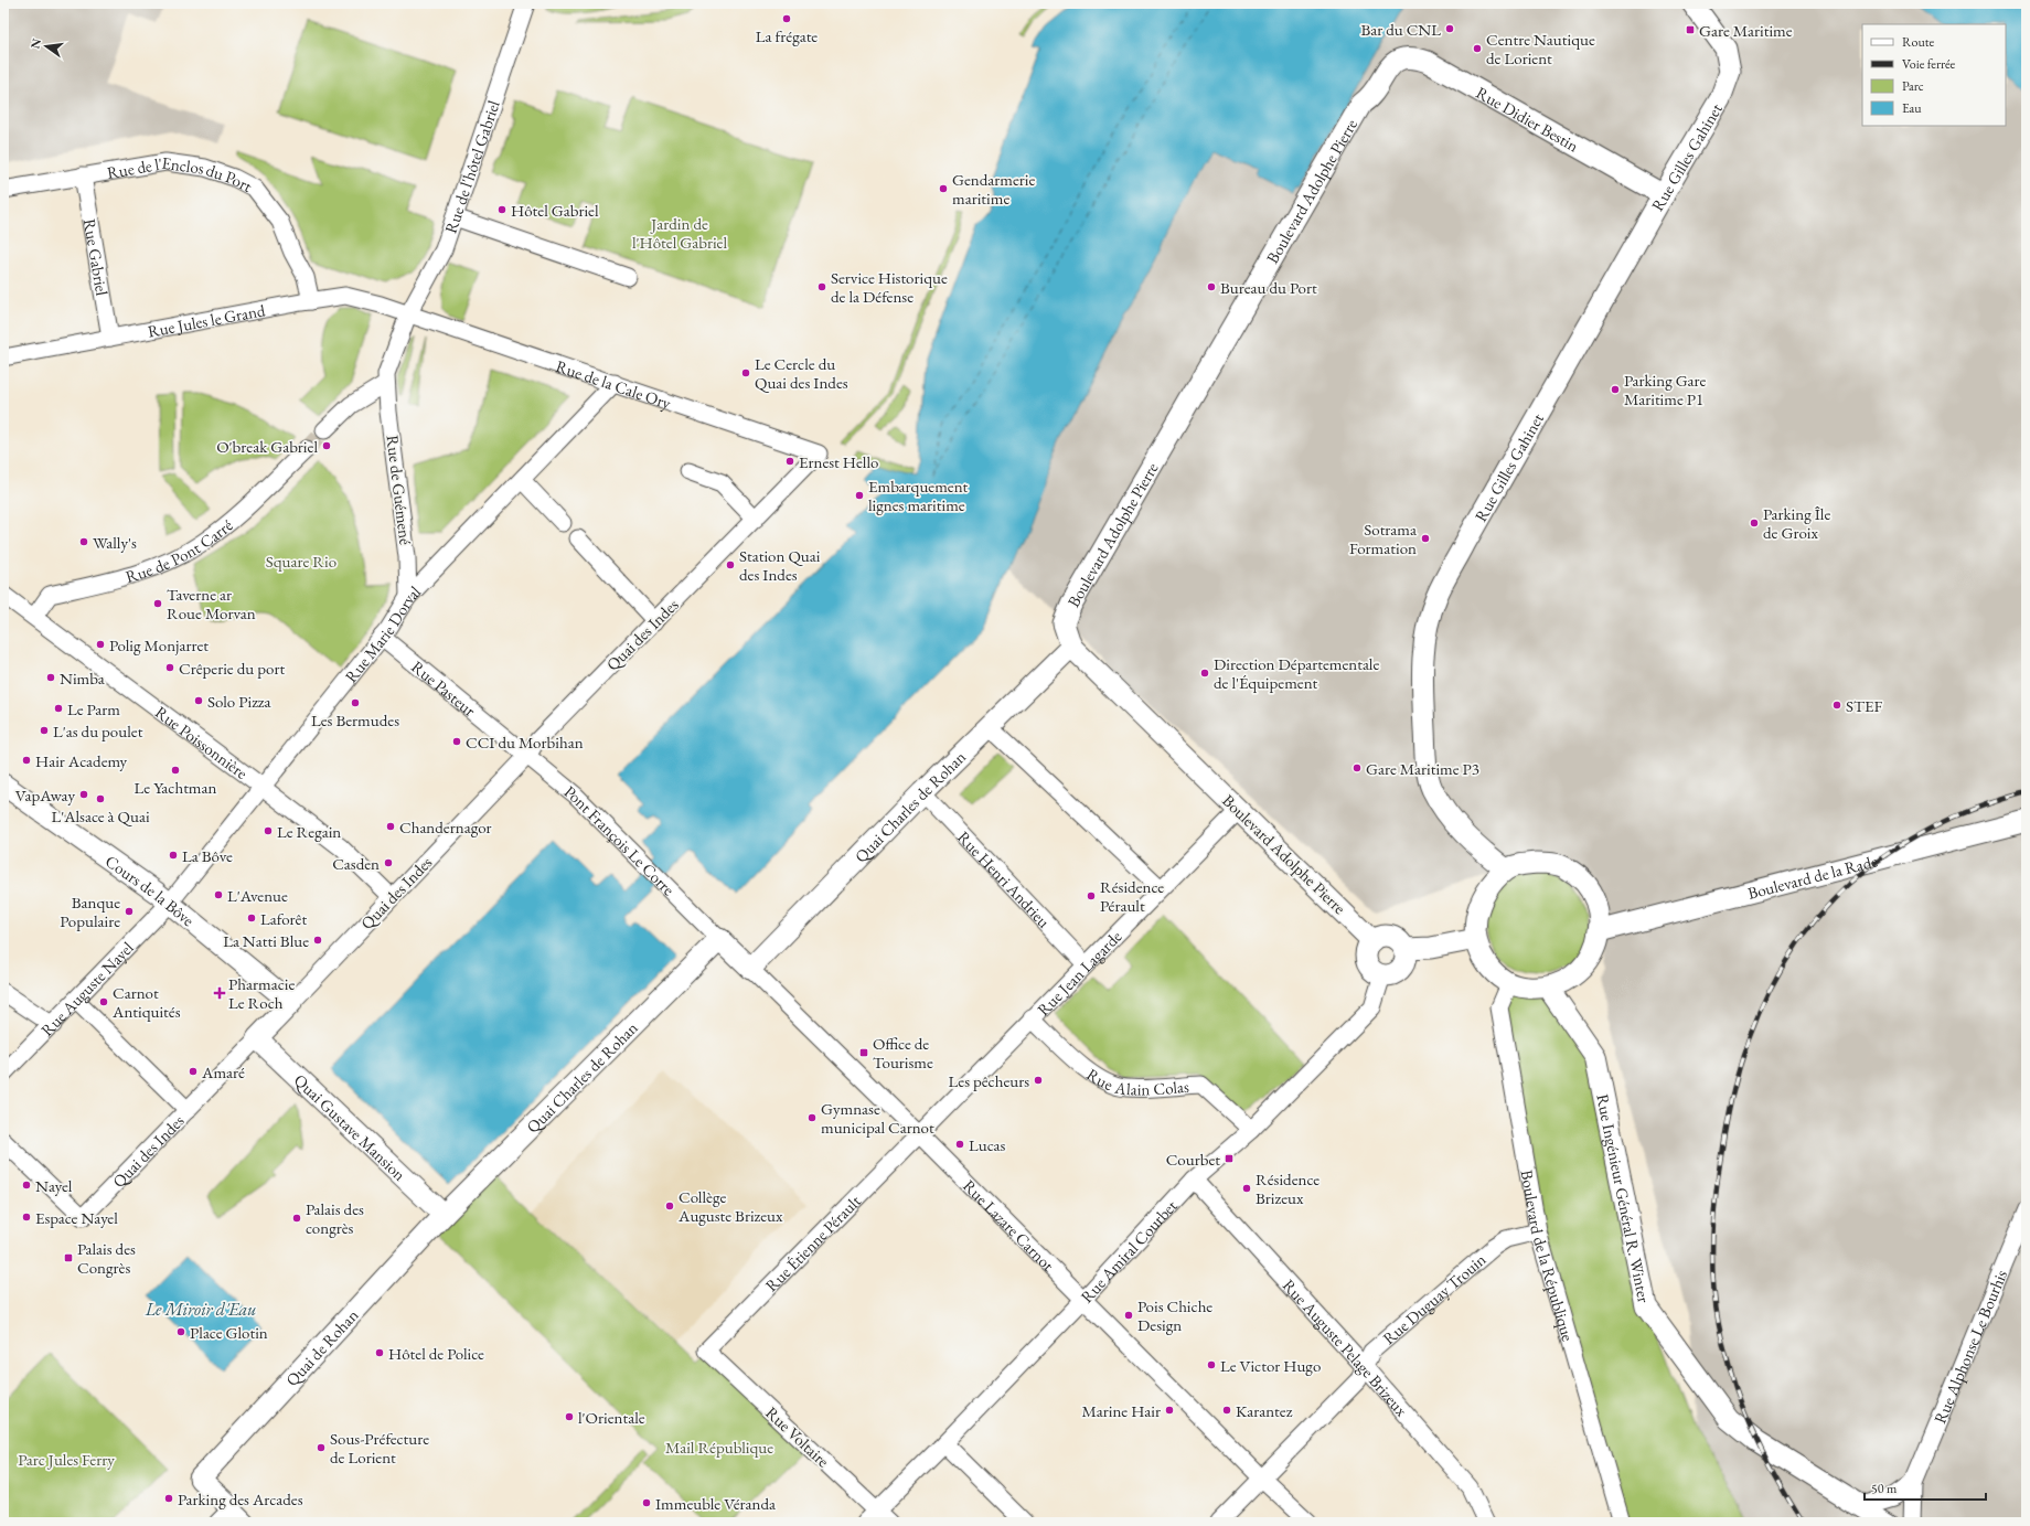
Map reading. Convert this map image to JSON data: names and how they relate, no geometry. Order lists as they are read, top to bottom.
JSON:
{
  "streets": {
    "street": [
      "Rue Didier Bestin",
      "Rue Gilles Gahinet",
      "Rue de l'hôtel Gabriel",
      "Rue de l'Enclos du Port",
      "Boulevard Adolphe Pierre",
      "Rue Gabriel",
      "Rue Jules le Grand",
      "Rue de la Cale Ory",
      "Rue de Guémené",
      "Rue de Pont Carré",
      "Rue Marie Dorval",
      "Quai des Indes",
      "Rue Pasteur",
      "Rue Poissonnière",
      "Quai Charles de Rohan",
      "Pont François Le Corre",
      "Boulevard de la Rade",
      "Rue Henri Andrieu",
      "Cours de la Bôve",
      "Rue Jean Lagarde",
      "Rue Auguste Nayel",
      "Rue Alain Colas",
      "Quai Gustave Mansion",
      "Rue Ingénieur Général R. Winter",
      "Rue Lazare Carnot",
      "Rue Étienne Pérault",
      "Rue Amiral Courbet",
      "Boulevard de la République",
      "Rue Duguay Trouin",
      "Rue Alphonse Le Bourhis",
      "Quai de Rohan",
      "Rue Auguste Pelage Brizeux",
      "Rue Voltaire"
    ]
  },
  "crossings": [
    ["Rue Didier Bestin", "Rue Gilles Gahinet"],
    ["Rue Didier Bestin", "Boulevard Adolphe Pierre"],
    ["Rue Gilles Gahinet", "Boulevard de la Rade"],
    ["Rue Gilles Gahinet", "Rue Ingénieur Général R. Winter"],
    ["Rue Gilles Gahinet", "Boulevard de la République"],
    ["Rue de l'hôtel Gabriel", "Rue Jules le Grand"],
    ["Rue de l'hôtel Gabriel", "Rue de la Cale Ory"],
    ["Rue de l'Enclos du Port", "Rue Gabriel"],
    ["Rue de l'Enclos du Port", "Rue Jules le Grand"],
    ["Boulevard Adolphe Pierre", "Quai Charles de Rohan"],
    ["Boulevard Adolphe Pierre", "Rue Jean Lagarde"],
    ["Boulevard Adolphe Pierre", "Rue Amiral Courbet"],
    ["Rue Gabriel", "Rue Jules le Grand"],
    ["Rue Jules le Grand", "Rue de la Cale Ory"],
    ["Rue de la Cale Ory", "Rue Marie Dorval"],
    ["Rue de la Cale Ory", "Quai des Indes"],
    ["Rue de Guémené", "Rue Marie Dorval"],
    ["Rue de Pont Carré", "Rue Poissonnière"],
    ["Rue Marie Dorval", "Rue Pasteur"],
    ["Rue Marie Dorval", "Rue Poissonnière"],
    ["Rue Marie Dorval", "Cours de la Bôve"],
    ["Rue Marie Dorval", "Rue Auguste Nayel"],
    ["Quai des Indes", "Rue Pasteur"],
    ["Quai des Indes", "Rue Poissonnière"],
    ["Quai des Indes", "Pont François Le Corre"],
    ["Quai des Indes", "Cours de la Bôve"],
    ["Quai des Indes", "Quai Gustave Mansion"],
    ["Rue Pasteur", "Pont François Le Corre"],
    ["Quai Charles de Rohan", "Pont François Le Corre"],
    ["Quai Charles de Rohan", "Rue Henri Andrieu"],
    ["Quai Charles de Rohan", "Quai Gustave Mansion"],
    ["Quai Charles de Rohan", "Rue Lazare Carnot"],
    ["Quai Charles de Rohan", "Quai de Rohan"],
    ["Pont François Le Corre", "Rue Lazare Carnot"],
    ["Boulevard de la Rade", "Rue Ingénieur Général R. Winter"],
    ["Boulevard de la Rade", "Boulevard de la République"],
    ["Rue Henri Andrieu", "Rue Jean Lagarde"],
    ["Cours de la Bôve", "Rue Auguste Nayel"],
    ["Rue Jean Lagarde", "Rue Alain Colas"],
    ["Rue Jean Lagarde", "Rue Lazare Carnot"],
    ["Rue Jean Lagarde", "Rue Étienne Pérault"],
    ["Rue Alain Colas", "Rue Amiral Courbet"],
    ["Quai Gustave Mansion", "Quai de Rohan"],
    ["Rue Ingénieur Général R. Winter", "Boulevard de la République"],
    ["Rue Lazare Carnot", "Rue Étienne Pérault"],
    ["Rue Lazare Carnot", "Rue Amiral Courbet"],
    ["Rue Lazare Carnot", "Rue Duguay Trouin"],
    ["Rue Étienne Pérault", "Rue Voltaire"],
    ["Rue Amiral Courbet", "Rue Auguste Pelage Brizeux"],
    ["Rue Amiral Courbet", "Rue Voltaire"],
    ["Boulevard de la République", "Rue Duguay Trouin"],
    ["Rue Duguay Trouin", "Rue Auguste Pelage Brizeux"]
  ],
  "water": ["Le Miroir d'Eau"],
  "parks": [
    "Jardin de l'Hôtel Gabriel",
    "Square Rio",
    "Mail République",
    "Parc Jules Ferry"
  ],
  "places": {
    "other": [
      "La frégate",
      "Bar du CNL",
      "Centre Nautique de Lorient",
      "Gendarmerie maritime",
      "Hôtel Gabriel",
      "Service Historique de la Défense",
      "Bureau du Port",
      "Le Cercle du Quai des Indes",
      "Parking Gare Maritime P1",
      "O'break Gabriel",
      "Ernest Hello",
      "Embarquement lignes maritime",
      "Parking Île de Groix",
      "Sotrama Formation",
      "Wally's",
      "Station Quai des Indes",
      "Taverne ar Roue Morvan",
      "Polig Monjarret",
      "Crêperie du port",
      "Direction Départementale de l'Équipement",
      "Nimba",
      "Solo Pizza",
      "Les Bermudes",
      "STEF",
      "Le Parm",
      "L'as du poulet",
      "CCI du Morbihan",
      "Hair Academy",
      "Gare Maritime P3",
      "Le Yachtman",
      "VapAway",
      "L'Alsace à Quai",
      "Chandernagor",
      "Le Regain",
      "La Bôve",
      "Casden",
      "L'Avenue",
      "Résidence Pérault",
      "Banque Populaire",
      "Laforêt",
      "La Natti Blue",
      "Carnot Antiquités",
      "Amaré",
      "Les pêcheurs",
      "Gymnase municipal Carnot",
      "Lucas",
      "Nayel",
      "Résidence Brizeux",
      "Collège Auguste Brizeux",
      "Espace Nayel",
      "Palais des congrès",
      "Pois Chiche Design",
      "Place Glotin",
      "Hôtel de Police",
      "Le Victor Hugo",
      "Marine Hair",
      "Karantez",
      "l'Orientale",
      "Sous-Préfecture de Lorient",
      "Parking des Arcades",
      "Immeuble Véranda"
    ],
    "transit": [
      "Gare Maritime",
      "Office de Tourisme",
      "Courbet",
      "Palais des Congrès"
    ],
    "health": ["Pharmacie Le Roch"]
  },
  "legend": [
    "Route",
    "Voie ferrée",
    "Parc",
    "Eau"
  ],
  "scale_bar": "50 m",
  "north": "left"
}
